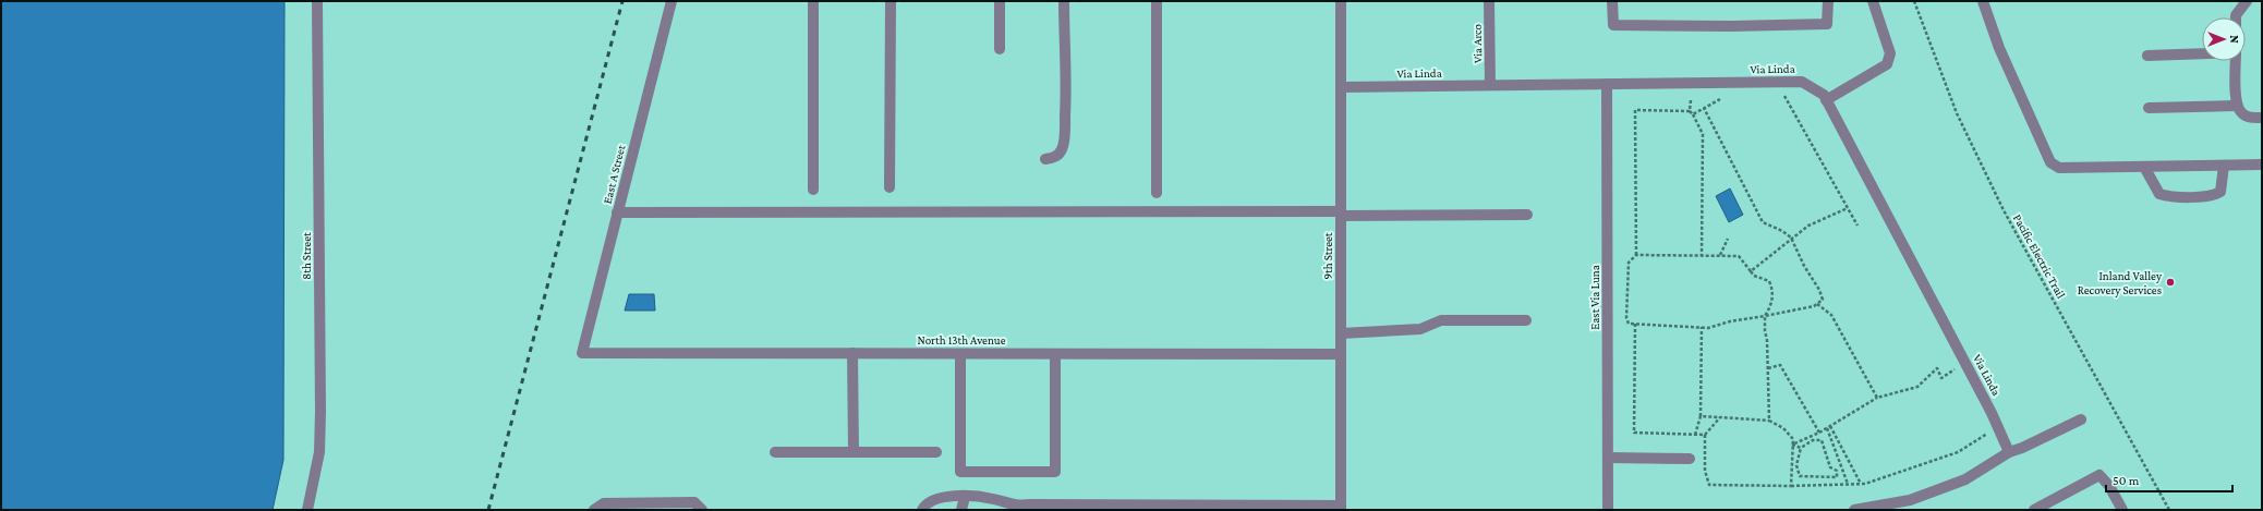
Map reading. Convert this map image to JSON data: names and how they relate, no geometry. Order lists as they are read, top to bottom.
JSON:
{
  "streets": {
    "street": [
      "Via Arco",
      "Via Linda",
      "East A Street",
      "8th Street",
      "9th Street",
      "East Via Luna",
      "North 13th Avenue"
    ],
    "path": ["Pacific Electric Trail"]
  },
  "crossings": [
    ["Via Arco", "Via Linda"],
    ["Via Linda", "9th Street"],
    ["Via Linda", "East Via Luna"],
    ["East A Street", "North 13th Avenue"],
    ["9th Street", "North 13th Avenue"]
  ],
  "places": ["Inland Valley Recovery Services"],
  "scale_bar": "50 m",
  "north": "right"
}
